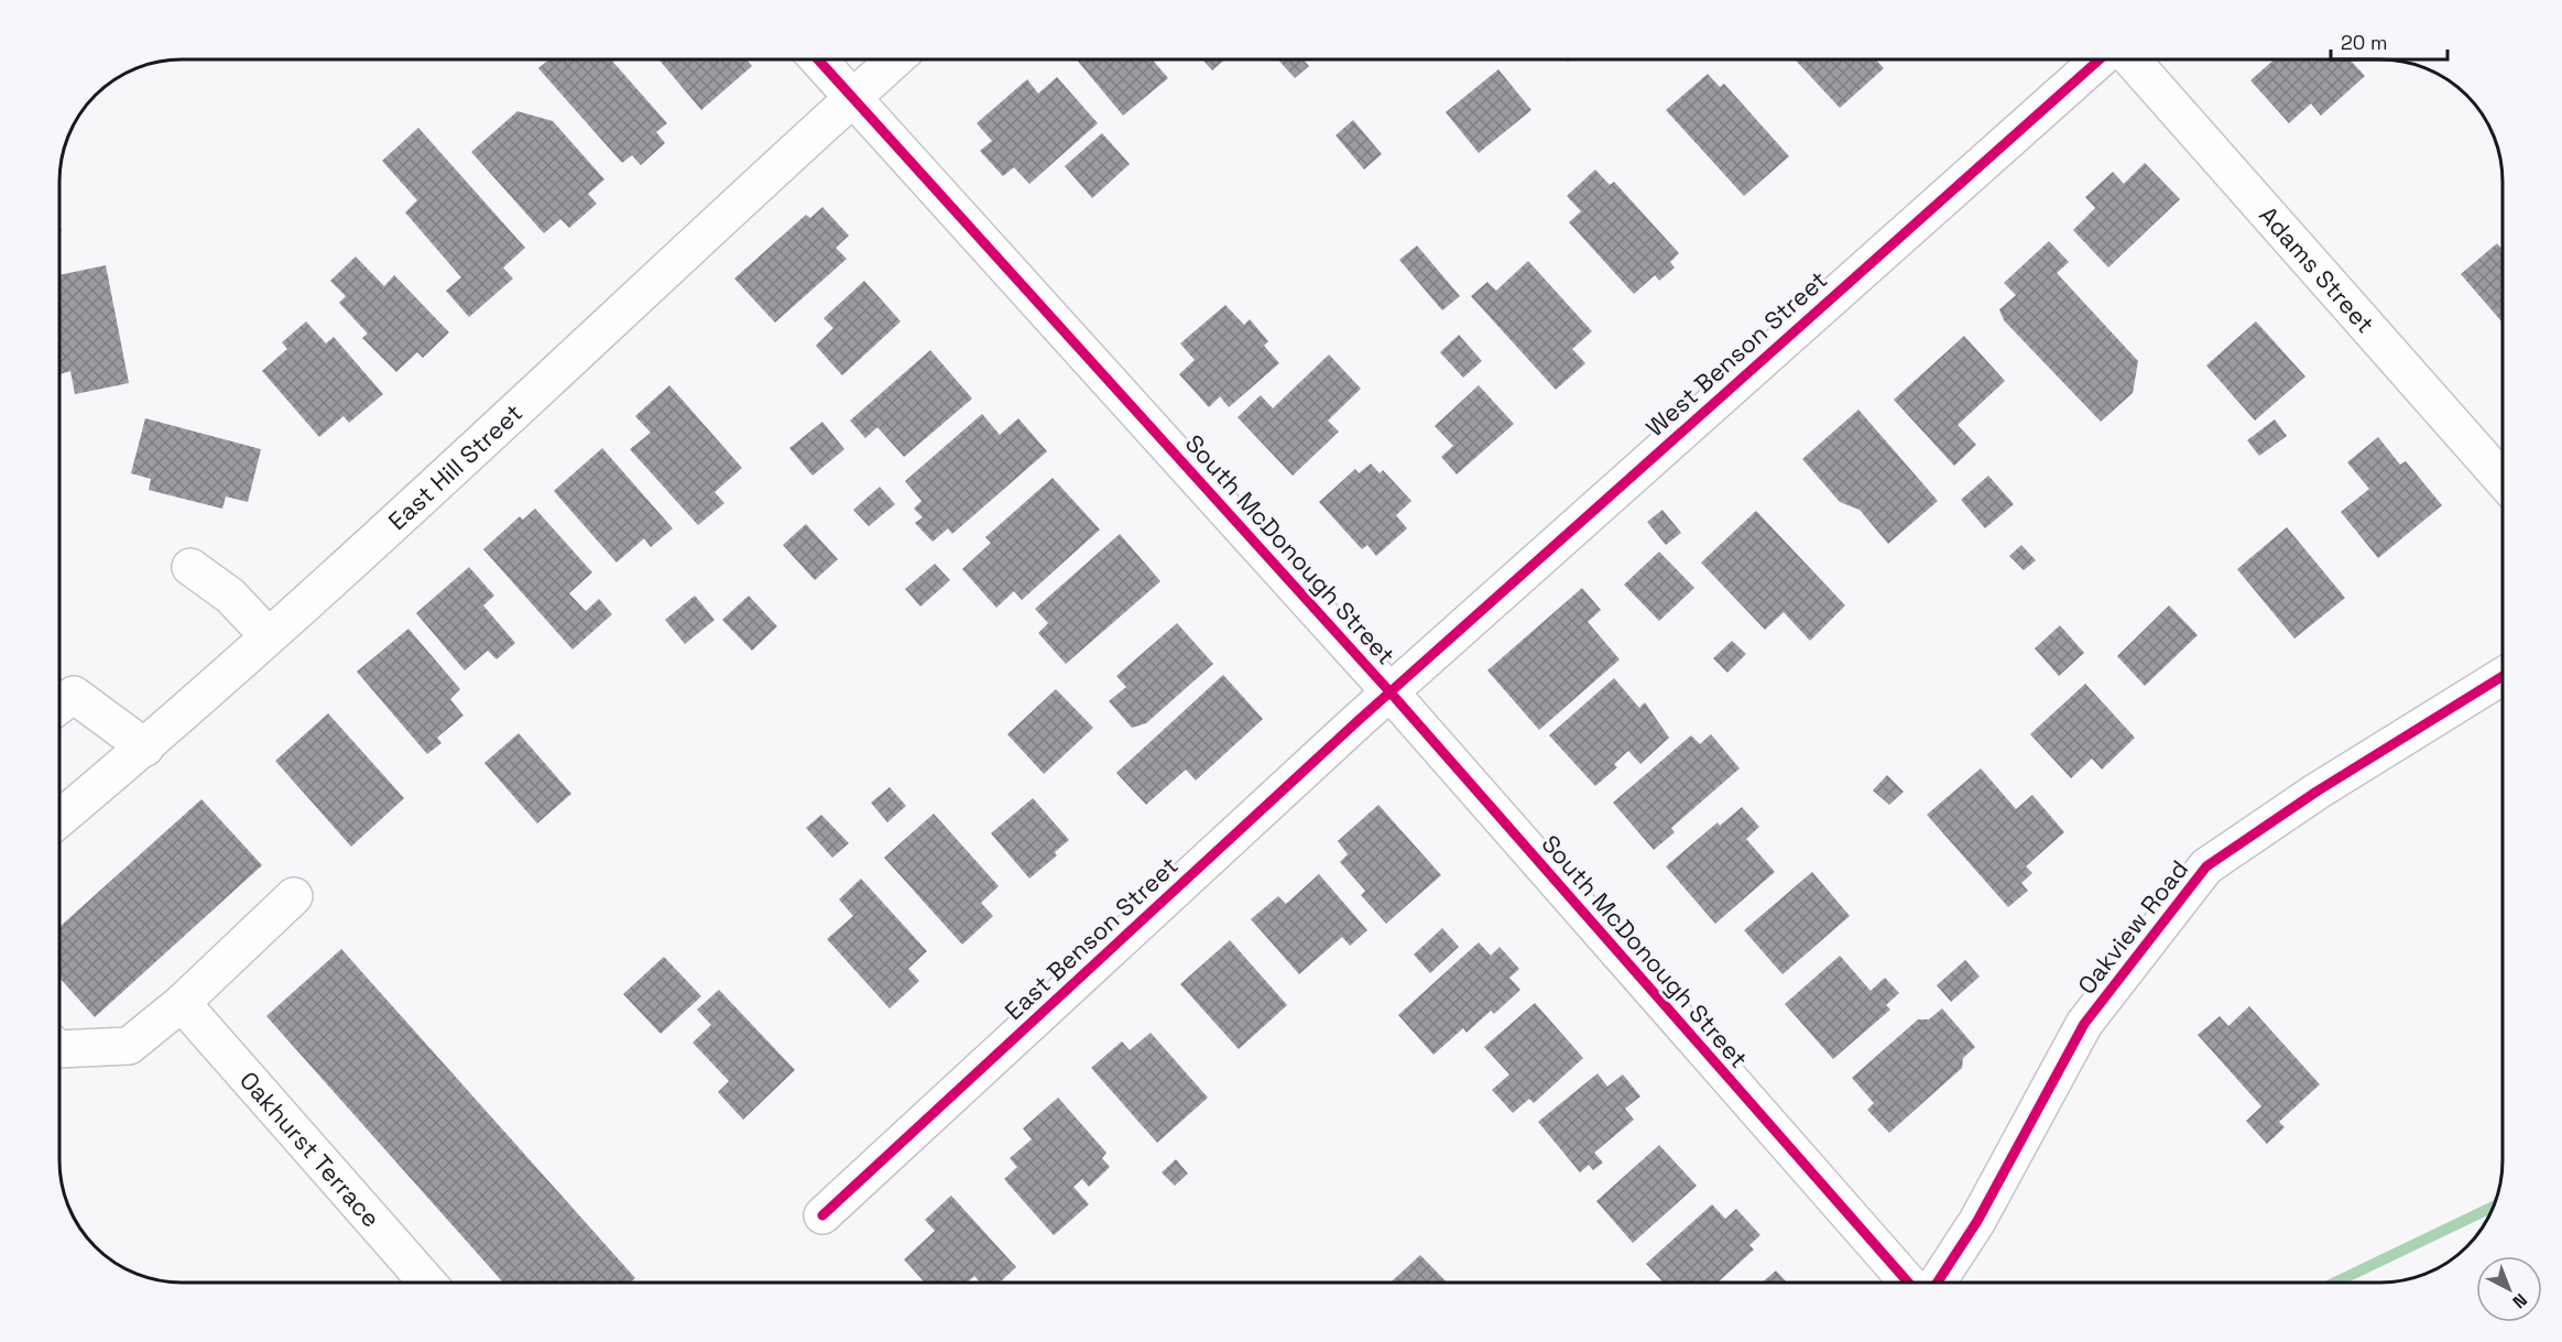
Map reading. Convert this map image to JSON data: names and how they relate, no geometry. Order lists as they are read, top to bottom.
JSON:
{
  "streets": {
    "street": [
      "Adams Street",
      "West Benson Street",
      "East Hill Street",
      "South McDonough Street",
      "Oakview Road",
      "East Benson Street",
      "Oakhurst Terrace"
    ]
  },
  "crossings": [
    ["West Benson Street", "South McDonough Street"],
    ["West Benson Street", "East Benson Street"],
    ["East Hill Street", "South McDonough Street"],
    ["South McDonough Street", "East Benson Street"]
  ],
  "scale_bar": "20 m",
  "north": "bottom right"
}
